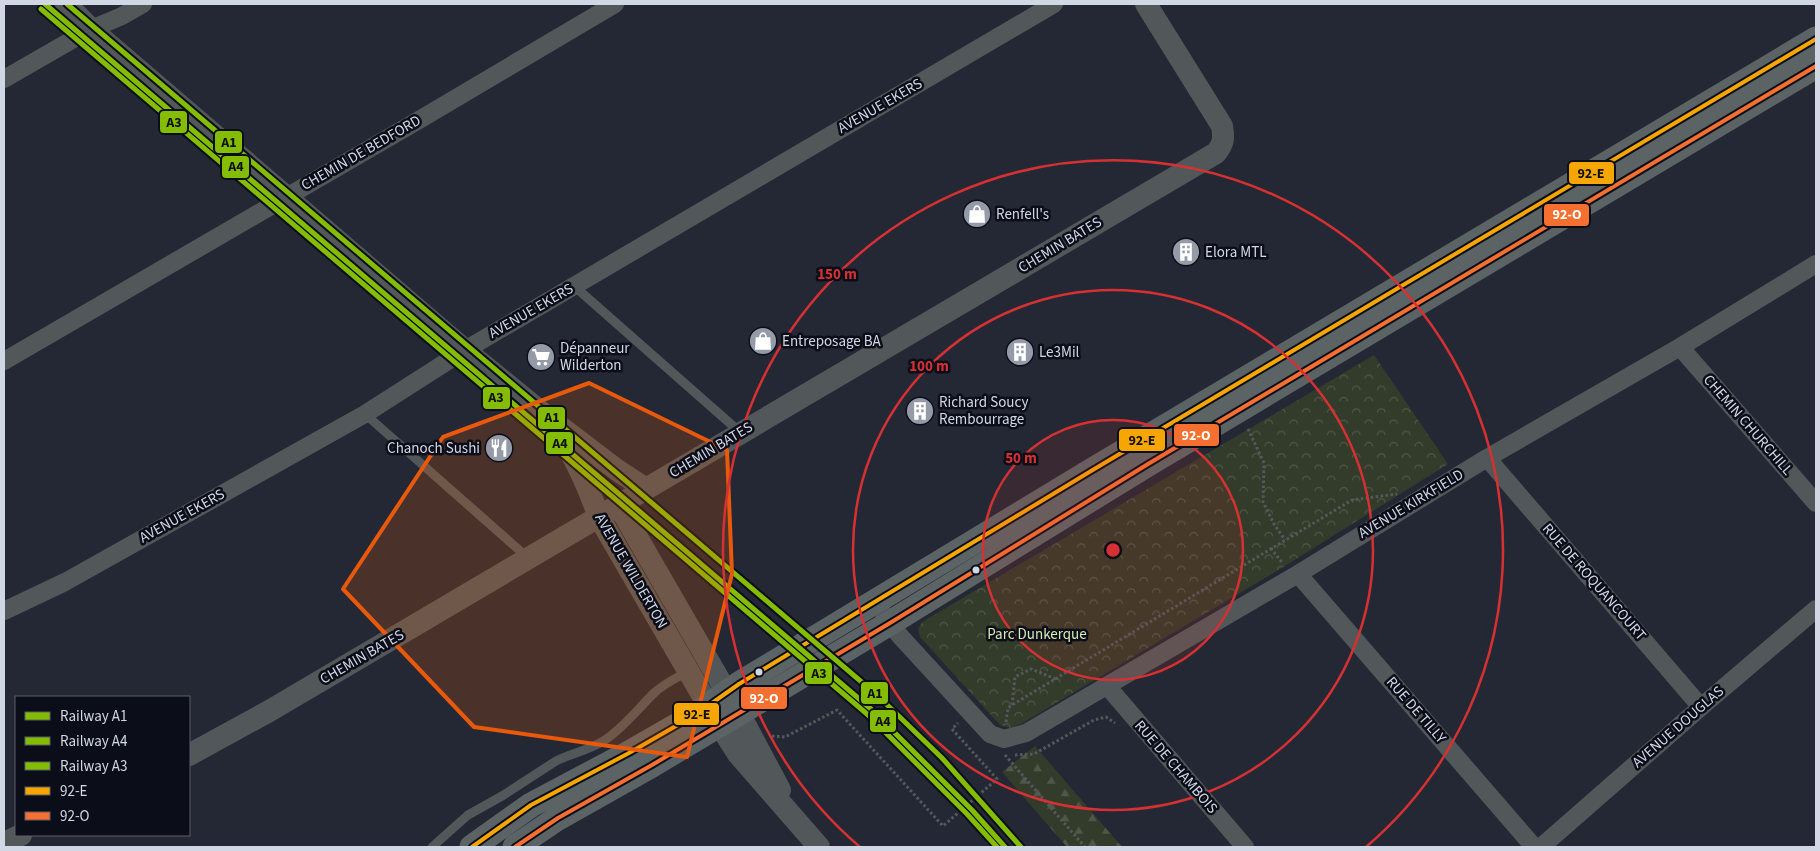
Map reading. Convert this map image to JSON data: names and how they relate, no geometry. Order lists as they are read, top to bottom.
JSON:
{
  "streets": {
    "street": [
      "AVENUE EKERS",
      "CHEMIN DE BEDFORD",
      "CHEMIN BATES",
      "CHEMIN CHURCHILL",
      "AVENUE KIRKFIELD",
      "AVENUE WILDERTON",
      "RUE DE ROQUANCOURT",
      "RUE DE TILLY",
      "AVENUE DOUGLAS",
      "RUE DE CHAMBOIS"
    ]
  },
  "crossings": [
    ["AVENUE EKERS", "AVENUE WILDERTON"],
    ["CHEMIN DE BEDFORD", "AVENUE WILDERTON"],
    ["CHEMIN BATES", "AVENUE WILDERTON"],
    ["CHEMIN CHURCHILL", "AVENUE KIRKFIELD"],
    ["AVENUE KIRKFIELD", "RUE DE ROQUANCOURT"],
    ["AVENUE KIRKFIELD", "RUE DE TILLY"],
    ["AVENUE KIRKFIELD", "RUE DE CHAMBOIS"],
    ["RUE DE ROQUANCOURT", "AVENUE DOUGLAS"]
  ],
  "parks": ["Parc Dunkerque"],
  "places": {
    "shop": ["Renfell's", "Entreposage BA"],
    "building": ["Elora MTL", "Le3Mil", "Richard Soucy Rembourrage"],
    "supermarket": ["Dépanneur Wilderton"],
    "restaurant": ["Chanoch Sushi"]
  },
  "lines": [
    "rail line A1",
    "rail line A4",
    "rail line A3",
    "transit line 92-E",
    "transit line 92-O"
  ],
  "legend": [
    "Railway A1",
    "Railway A4",
    "Railway A3",
    "92-E",
    "92-O"
  ],
  "rings": ["150 m", "100 m", "50 m"]
}
